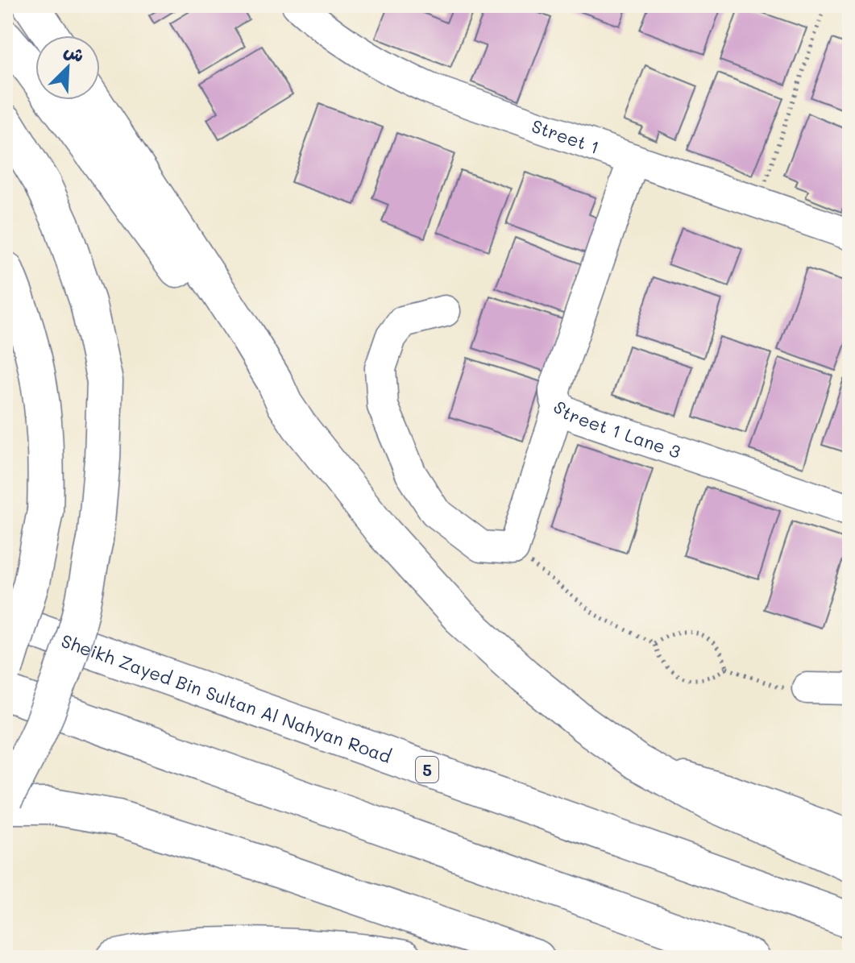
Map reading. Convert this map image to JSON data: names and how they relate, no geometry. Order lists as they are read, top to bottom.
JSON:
{
  "streets": {
    "highway": ["Sheikh Zayed Bin Sultan Al Nahyan Road", "5"],
    "street": ["Street 1", "Street 1 Lane 3"]
  },
  "crossings": [
    ["Street 1", "Street 1 Lane 3"]
  ],
  "north": "top right"
}
